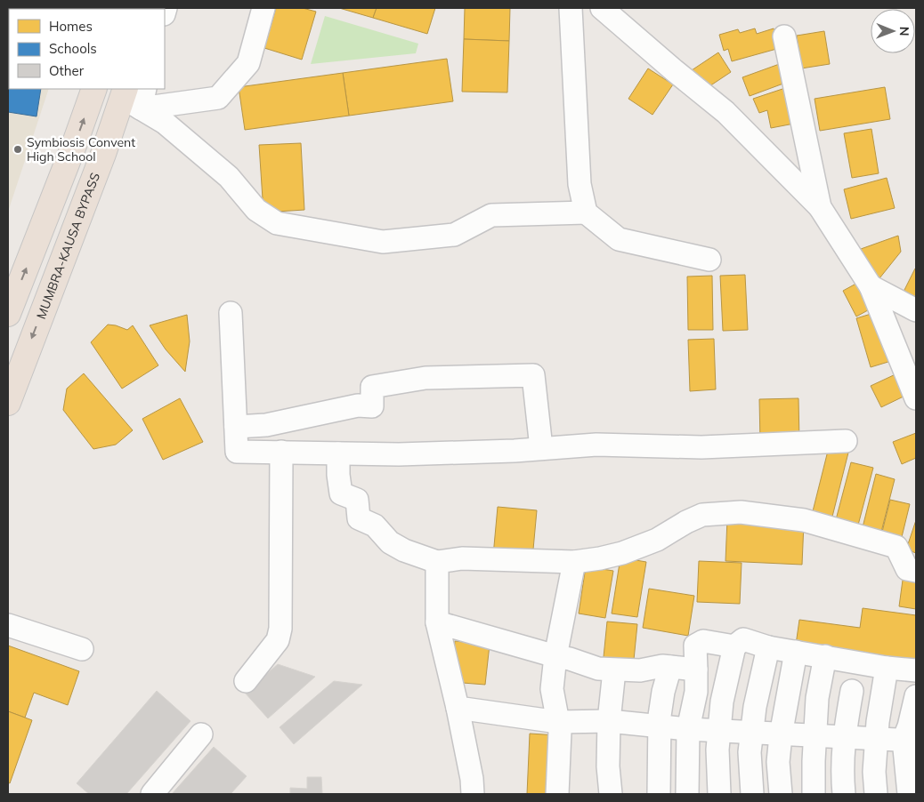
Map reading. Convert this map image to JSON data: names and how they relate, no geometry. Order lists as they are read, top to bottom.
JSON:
{
  "streets": {
    "highway": ["MUMBRA-KAUSA BYPASS"]
  },
  "places": ["Symbiosis Convent High School"],
  "legend": ["Homes", "Schools", "Other"],
  "north": "right"
}
